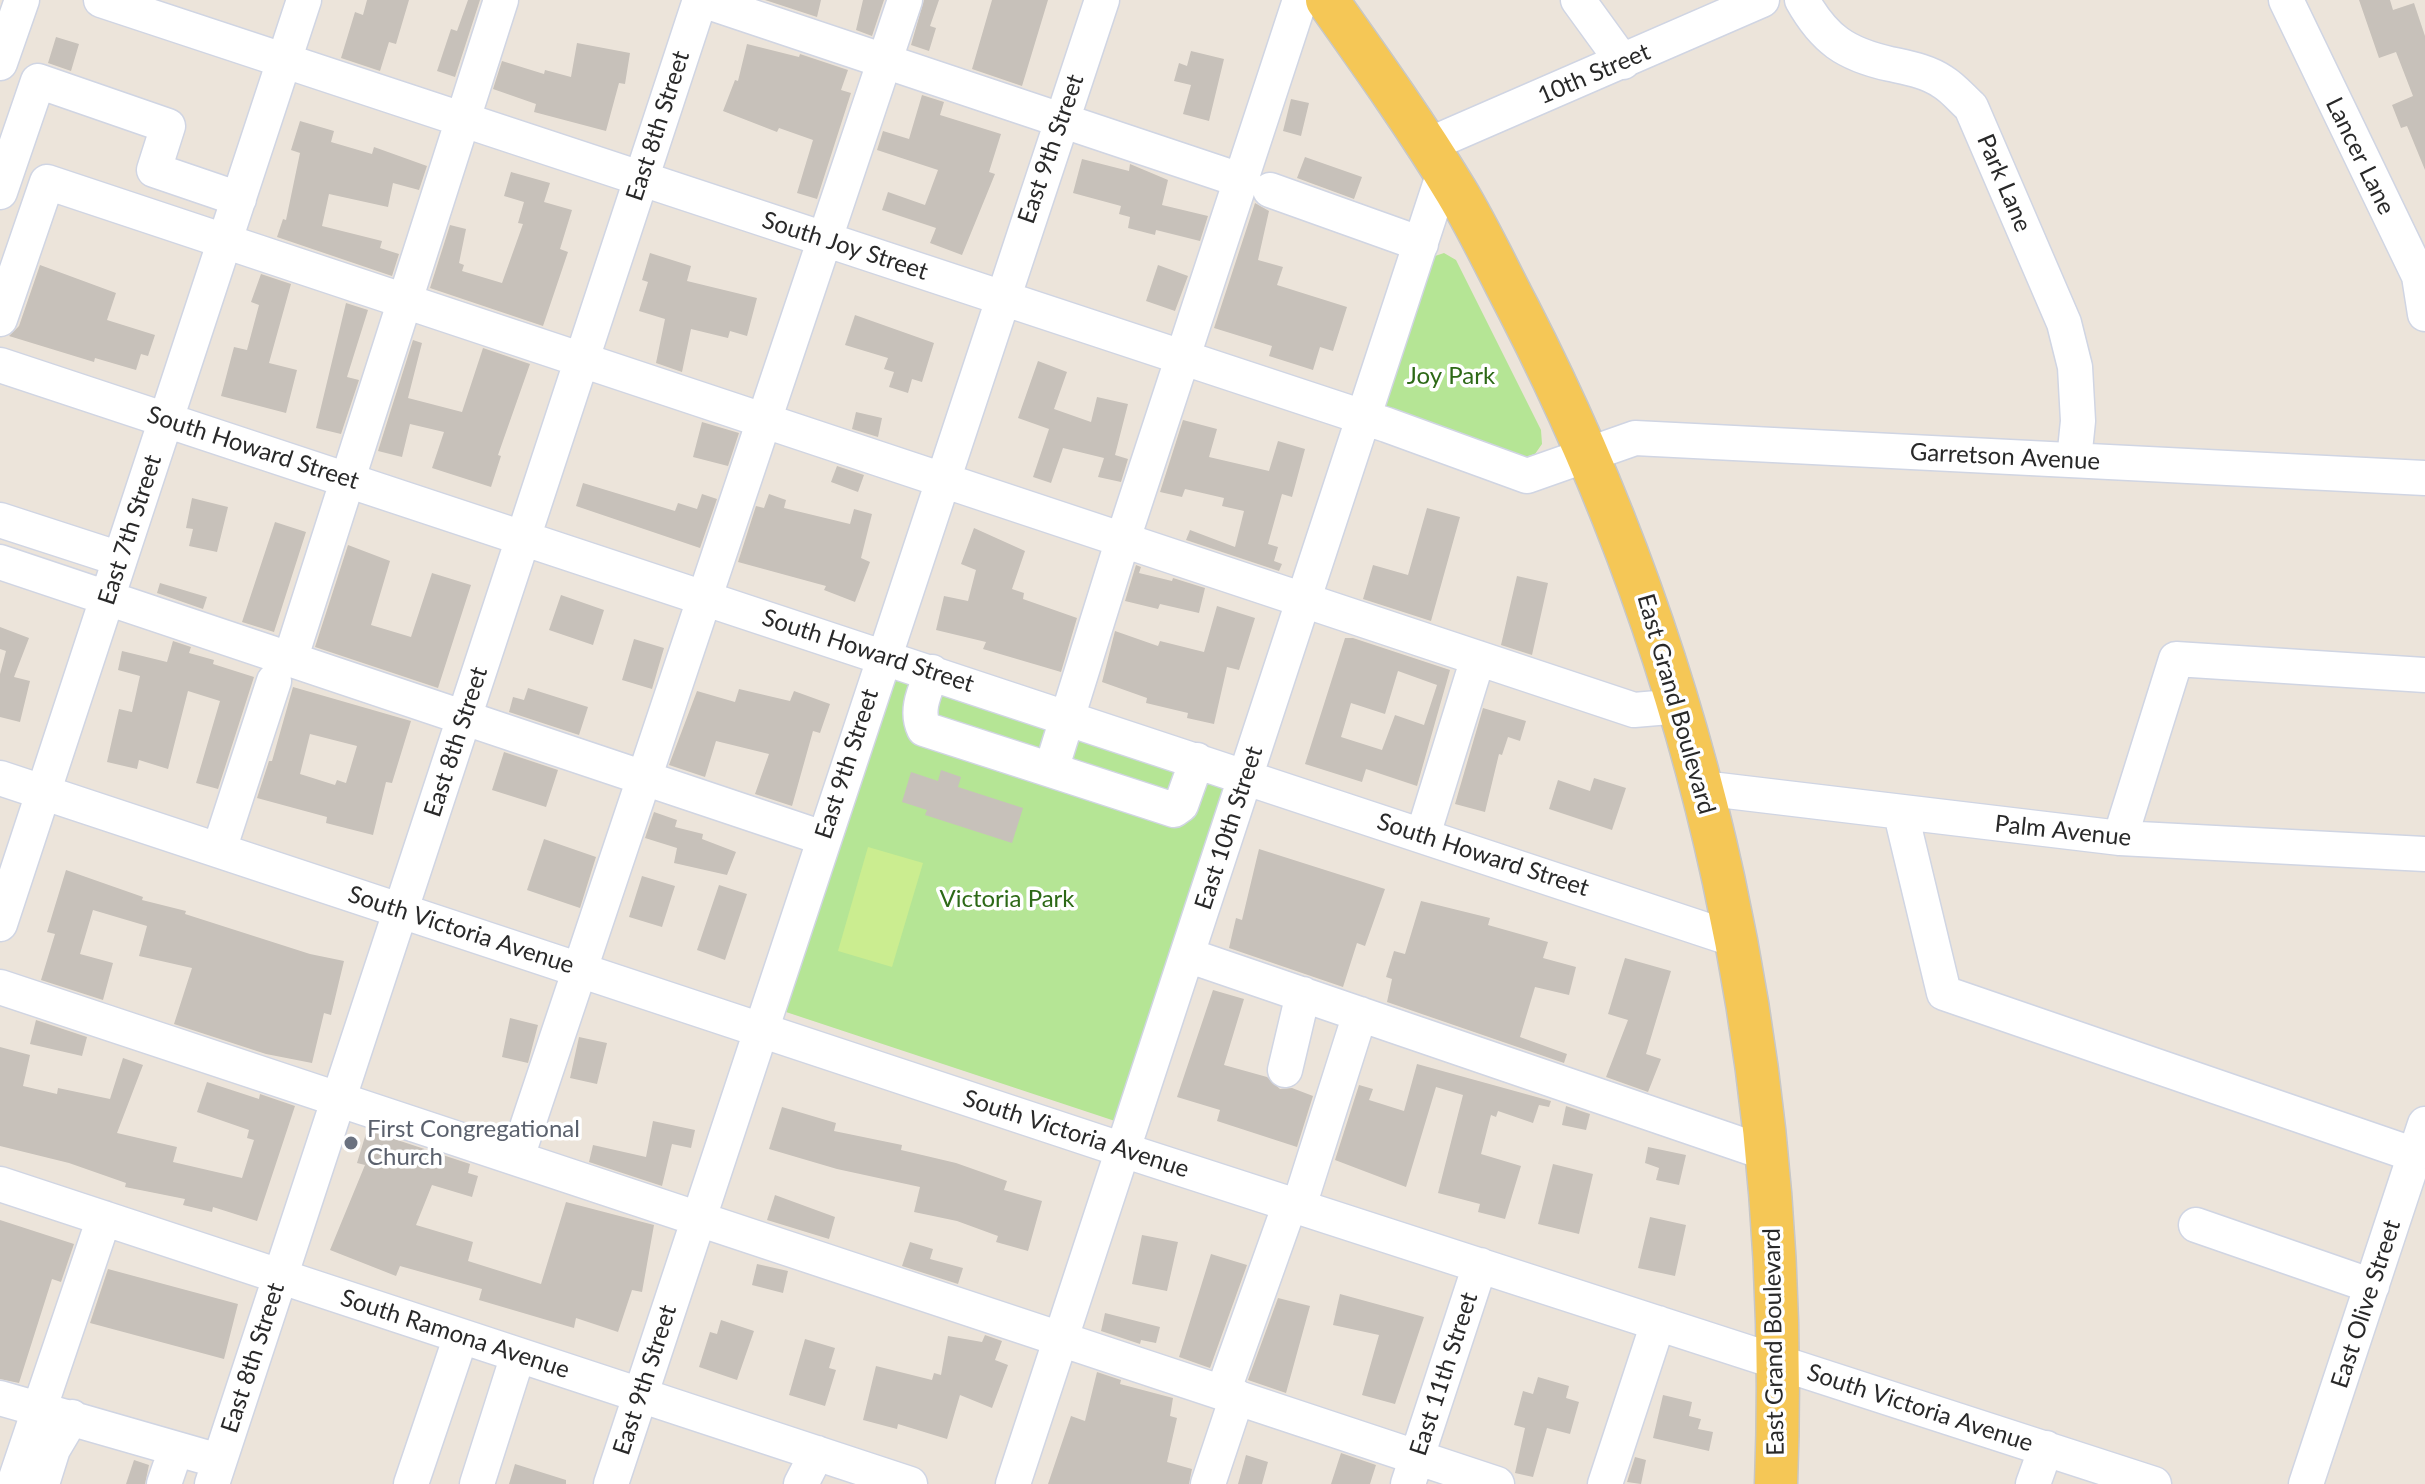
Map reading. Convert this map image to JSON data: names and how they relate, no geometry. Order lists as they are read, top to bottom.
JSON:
{
  "streets": {
    "main road": ["East Grand Boulevard"],
    "street": [
      "10th Street",
      "East 8th Street",
      "East 9th Street",
      "Lancer Lane",
      "Park Lane",
      "South Joy Street",
      "South Howard Street",
      "Garretson Avenue",
      "East 7th Street",
      "East 10th Street",
      "Palm Avenue",
      "South Victoria Avenue",
      "East Olive Street",
      "South Ramona Avenue",
      "East 11th Street"
    ]
  },
  "crossings": [
    ["10th Street", "East Grand Boulevard"],
    ["10th Street", "East 10th Street"],
    ["East 8th Street", "South Joy Street"],
    ["East 8th Street", "South Howard Street"],
    ["East 8th Street", "South Victoria Avenue"],
    ["East 8th Street", "South Ramona Avenue"],
    ["East 9th Street", "South Joy Street"],
    ["East 9th Street", "South Howard Street"],
    ["East 9th Street", "South Victoria Avenue"],
    ["East 9th Street", "South Ramona Avenue"],
    ["Park Lane", "Garretson Avenue"],
    ["South Joy Street", "Garretson Avenue"],
    ["South Joy Street", "East 7th Street"],
    ["South Joy Street", "East Grand Boulevard"],
    ["South Joy Street", "East 10th Street"],
    ["South Howard Street", "East 7th Street"],
    ["South Howard Street", "East Grand Boulevard"],
    ["South Howard Street", "East 10th Street"],
    ["Garretson Avenue", "East Grand Boulevard"],
    ["East 7th Street", "South Victoria Avenue"],
    ["East Grand Boulevard", "East 10th Street"],
    ["East Grand Boulevard", "Palm Avenue"],
    ["East Grand Boulevard", "South Victoria Avenue"],
    ["East 10th Street", "South Victoria Avenue"],
    ["South Victoria Avenue", "East 11th Street"]
  ],
  "parks": ["Joy Park", "Victoria Park"],
  "places": ["First Congregational Church"]
}
